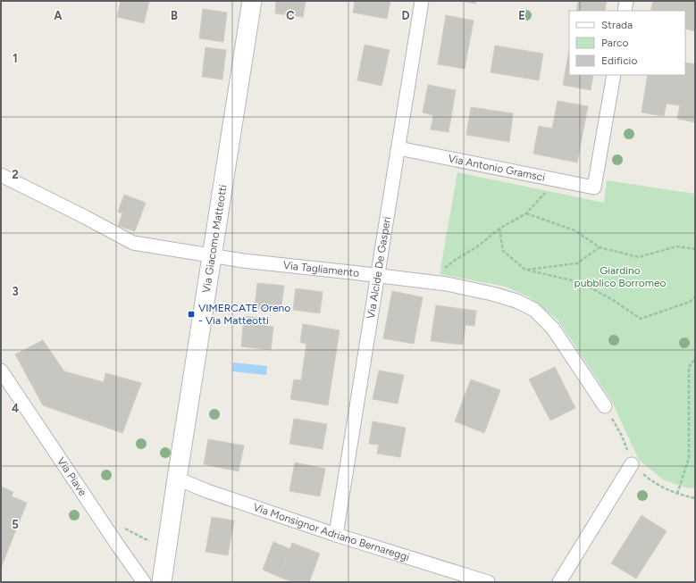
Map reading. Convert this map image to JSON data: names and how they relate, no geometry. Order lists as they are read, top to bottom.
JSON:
{
  "streets": {
    "street": [
      "Via Antonio Gramsci",
      "Via Giacomo Matteotti",
      "Via Alcide De Gasperi",
      "Via Tagliamento",
      "Via Piave",
      "Via Monsignor Adriano Bernareggi"
    ]
  },
  "crossings": [
    ["Via Antonio Gramsci", "Via Alcide De Gasperi"],
    ["Via Giacomo Matteotti", "Via Tagliamento"],
    ["Via Giacomo Matteotti", "Via Monsignor Adriano Bernareggi"],
    ["Via Alcide De Gasperi", "Via Tagliamento"],
    ["Via Alcide De Gasperi", "Via Monsignor Adriano Bernareggi"]
  ],
  "parks": ["Giardino pubblico Borromeo"],
  "places": {
    "transit": ["VIMERCATE Oreno - Via Matteotti"]
  },
  "legend": ["Strada", "Parco", "Edificio"],
  "grid": {
    "columns": [
      "A",
      "B",
      "C",
      "D",
      "E"
    ],
    "rows": [
      "1",
      "2",
      "3",
      "4",
      "5"
    ]
  }
}
